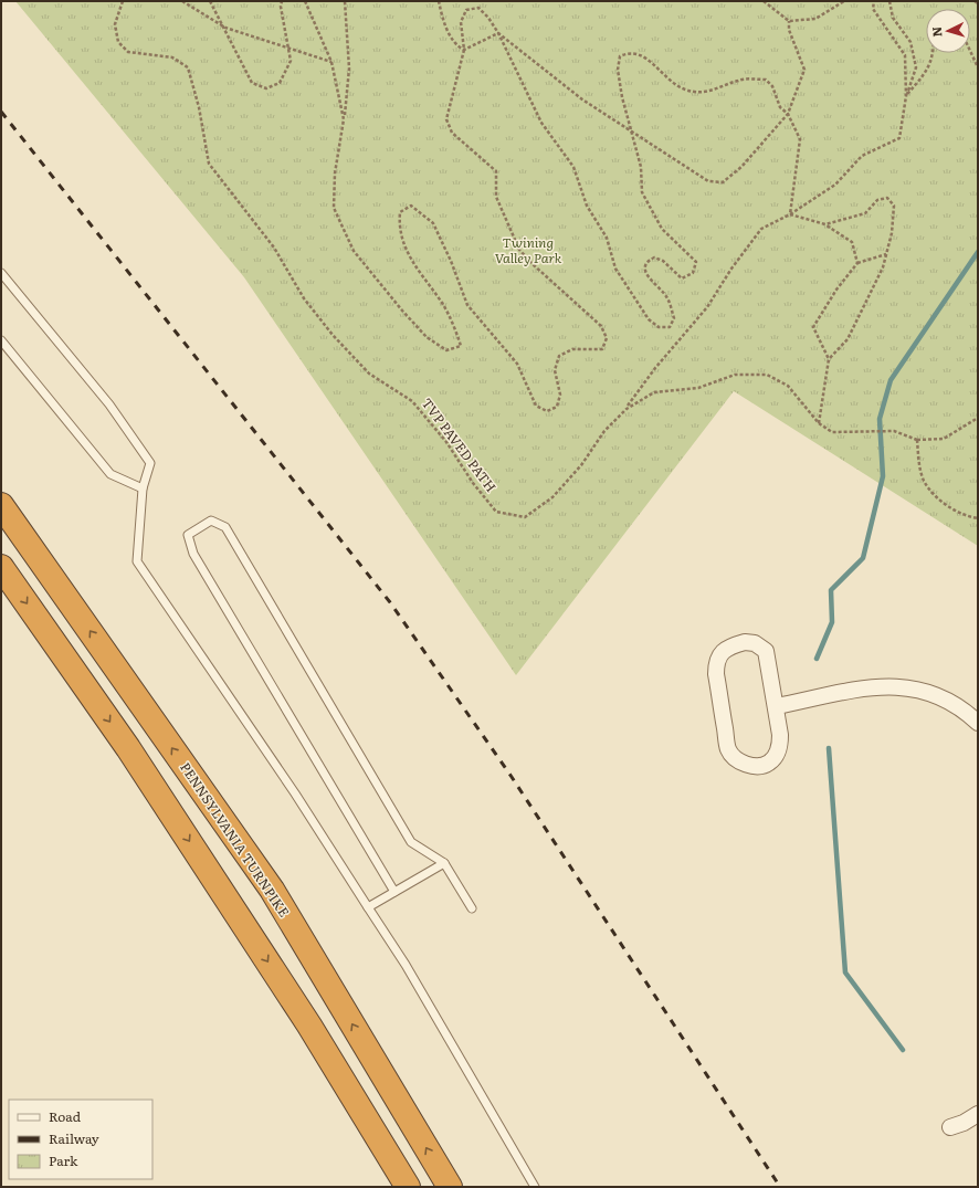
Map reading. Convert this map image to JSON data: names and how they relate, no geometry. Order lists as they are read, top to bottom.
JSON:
{
  "streets": {
    "highway": ["PENNSYLVANIA TURNPIKE"],
    "path": ["TVP PAVED PATH"]
  },
  "parks": ["Twining Valley Park"],
  "legend": ["Road", "Railway", "Park"],
  "north": "left"
}
